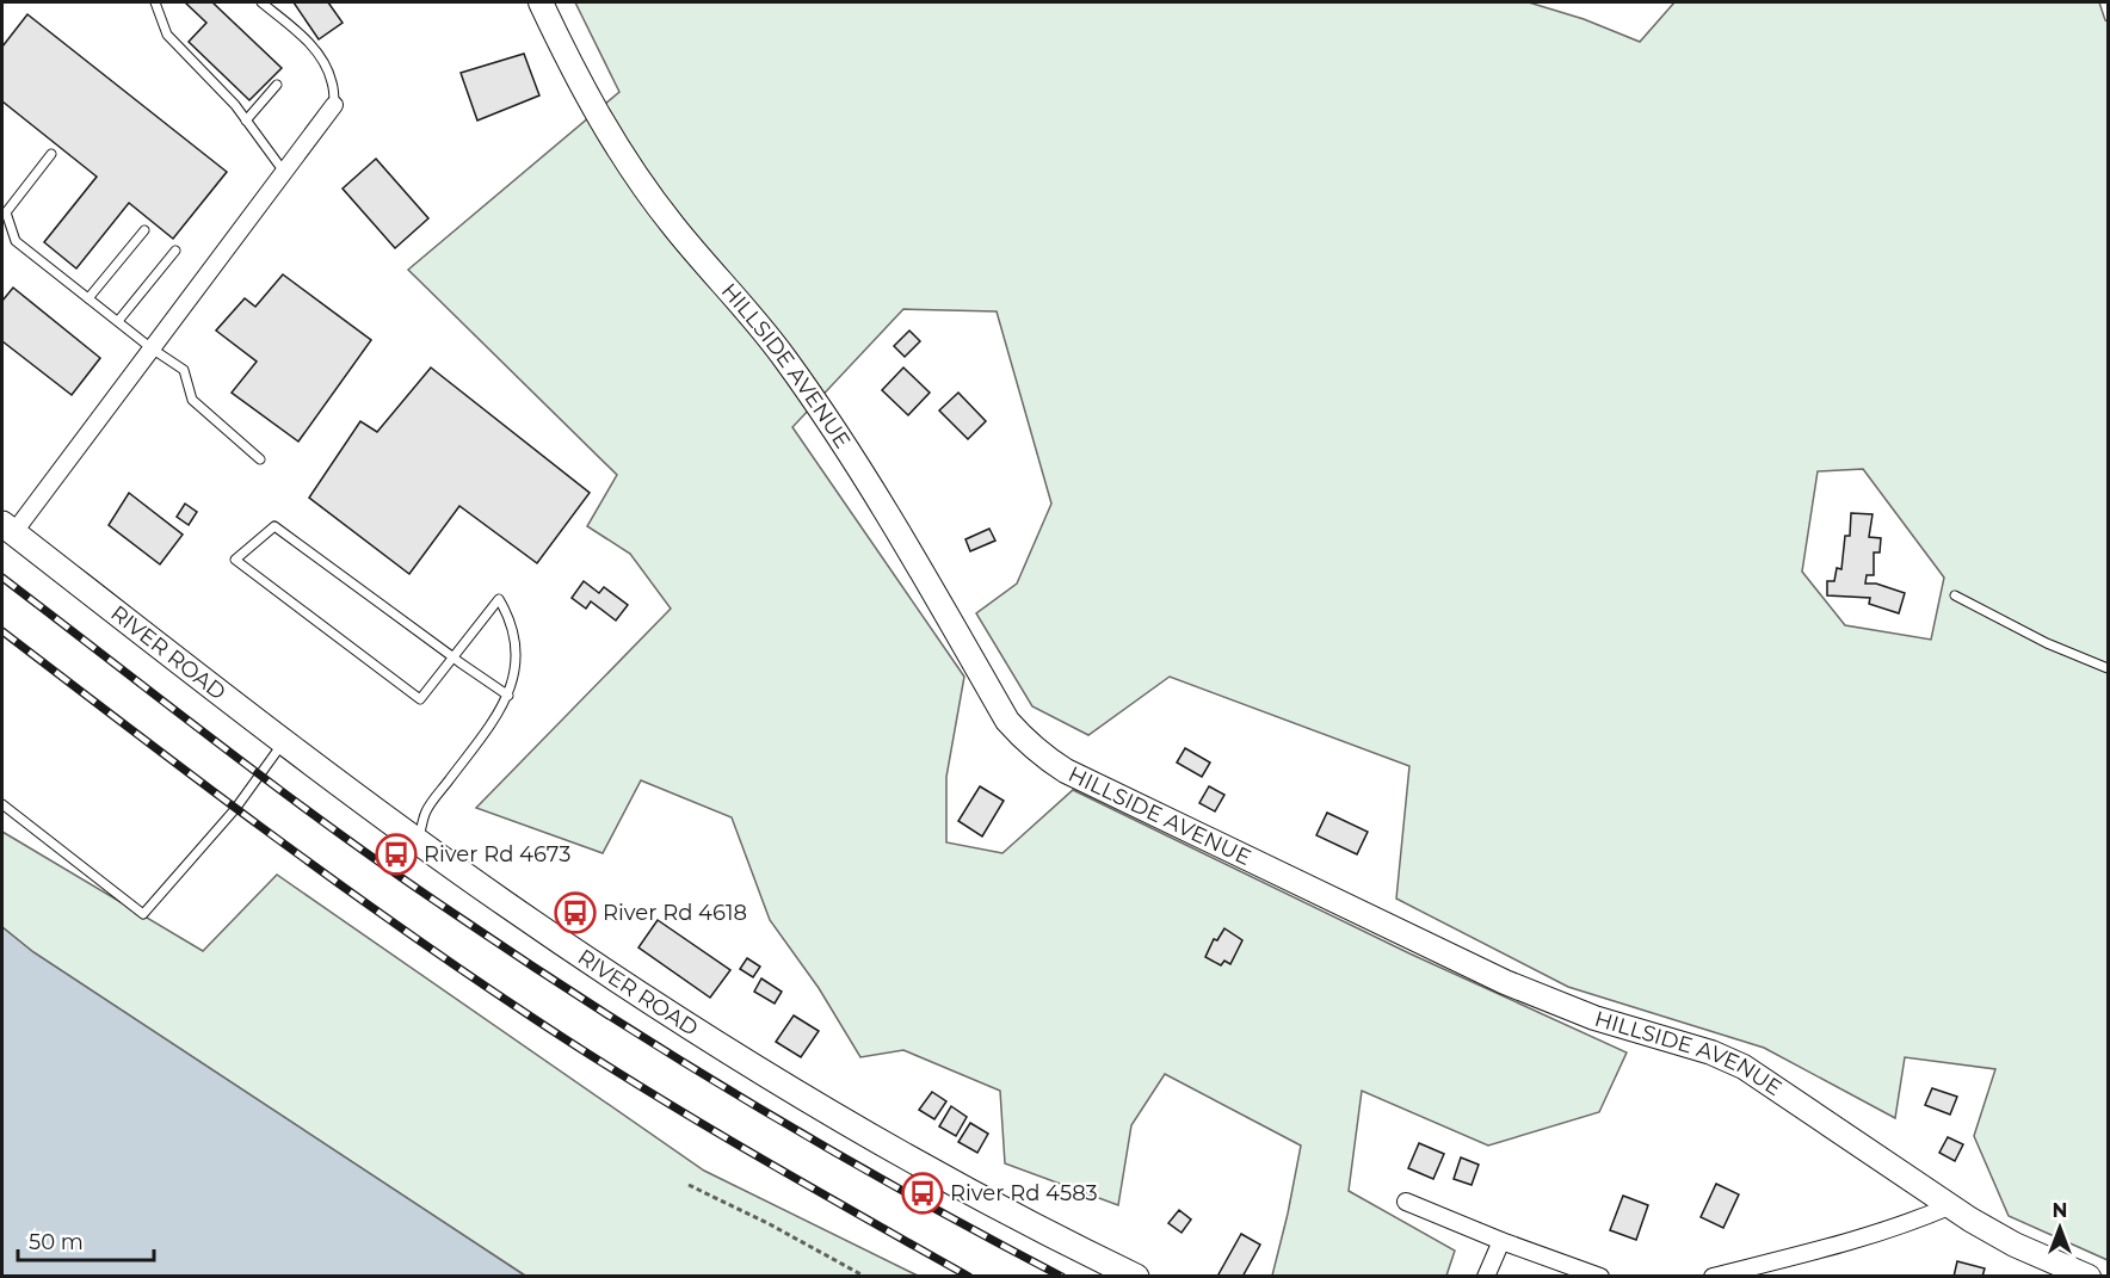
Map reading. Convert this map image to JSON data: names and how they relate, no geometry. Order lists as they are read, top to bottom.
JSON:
{
  "streets": {
    "main road": ["RIVER ROAD"],
    "street": ["HILLSIDE AVENUE"]
  },
  "places": {
    "bus stop": ["River Rd 4673", "River Rd 4618", "River Rd 4583"]
  },
  "scale_bar": "50 m",
  "north": "top"
}
